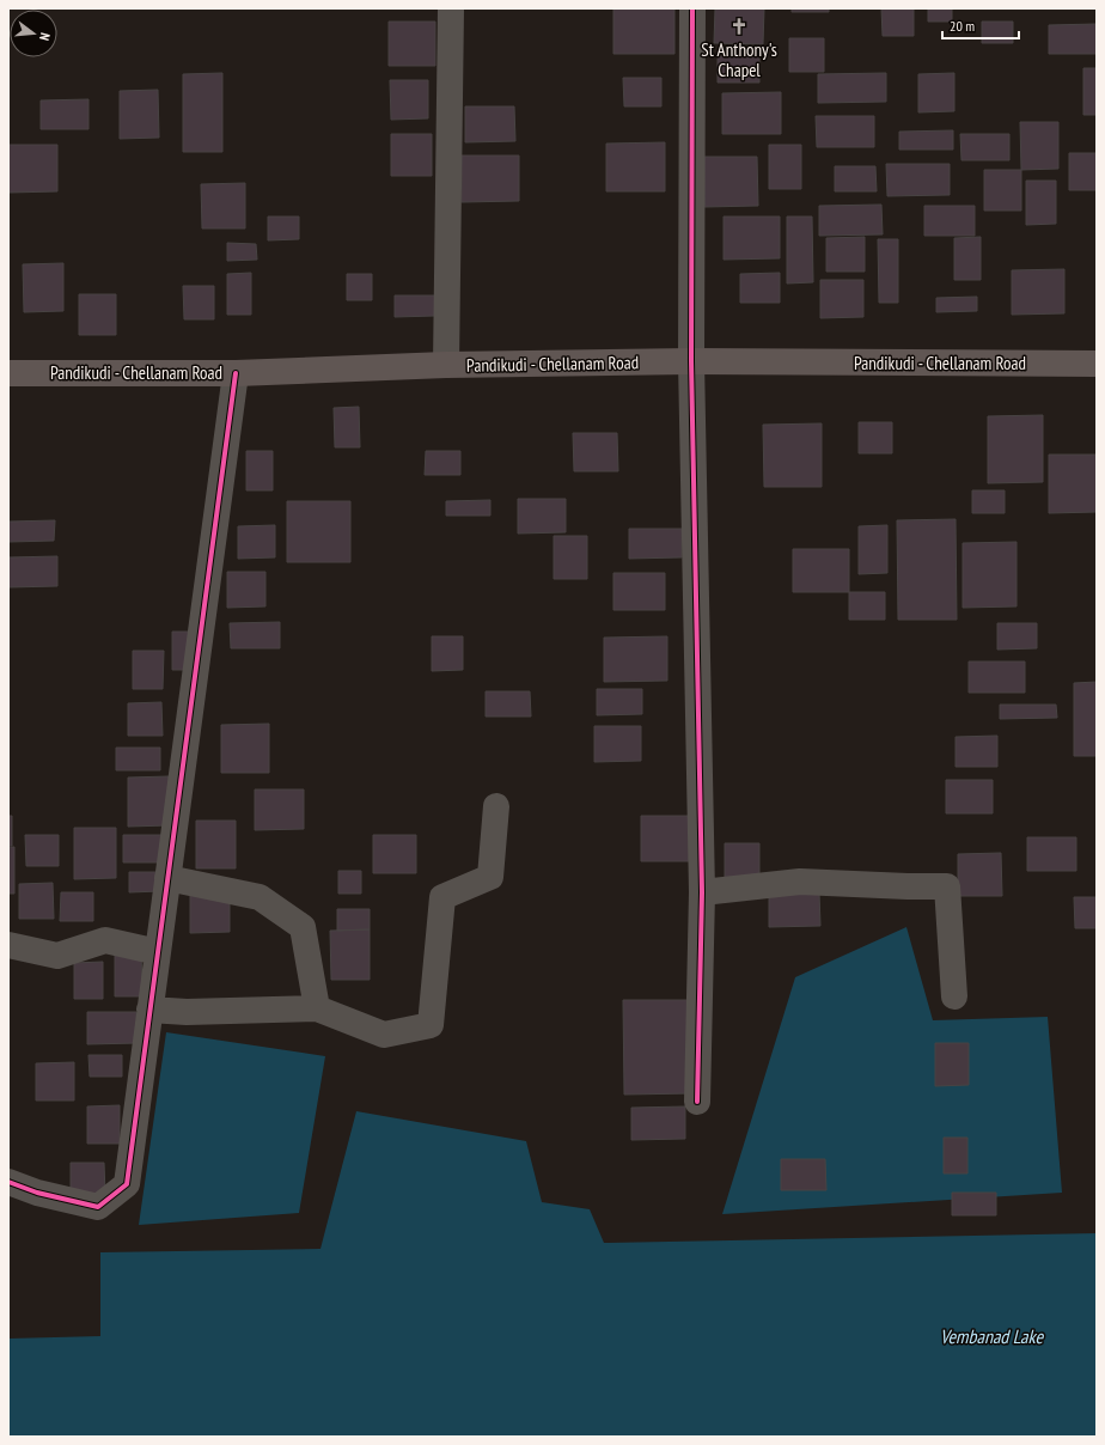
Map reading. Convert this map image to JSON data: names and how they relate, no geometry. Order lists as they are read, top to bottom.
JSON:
{
  "streets": {
    "main road": ["Pandikudi - Chellanam Road"]
  },
  "water": ["Vembanad Lake"],
  "places": {
    "church": ["St Anthony's Chapel"]
  },
  "scale_bar": "20 m",
  "north": "right"
}
